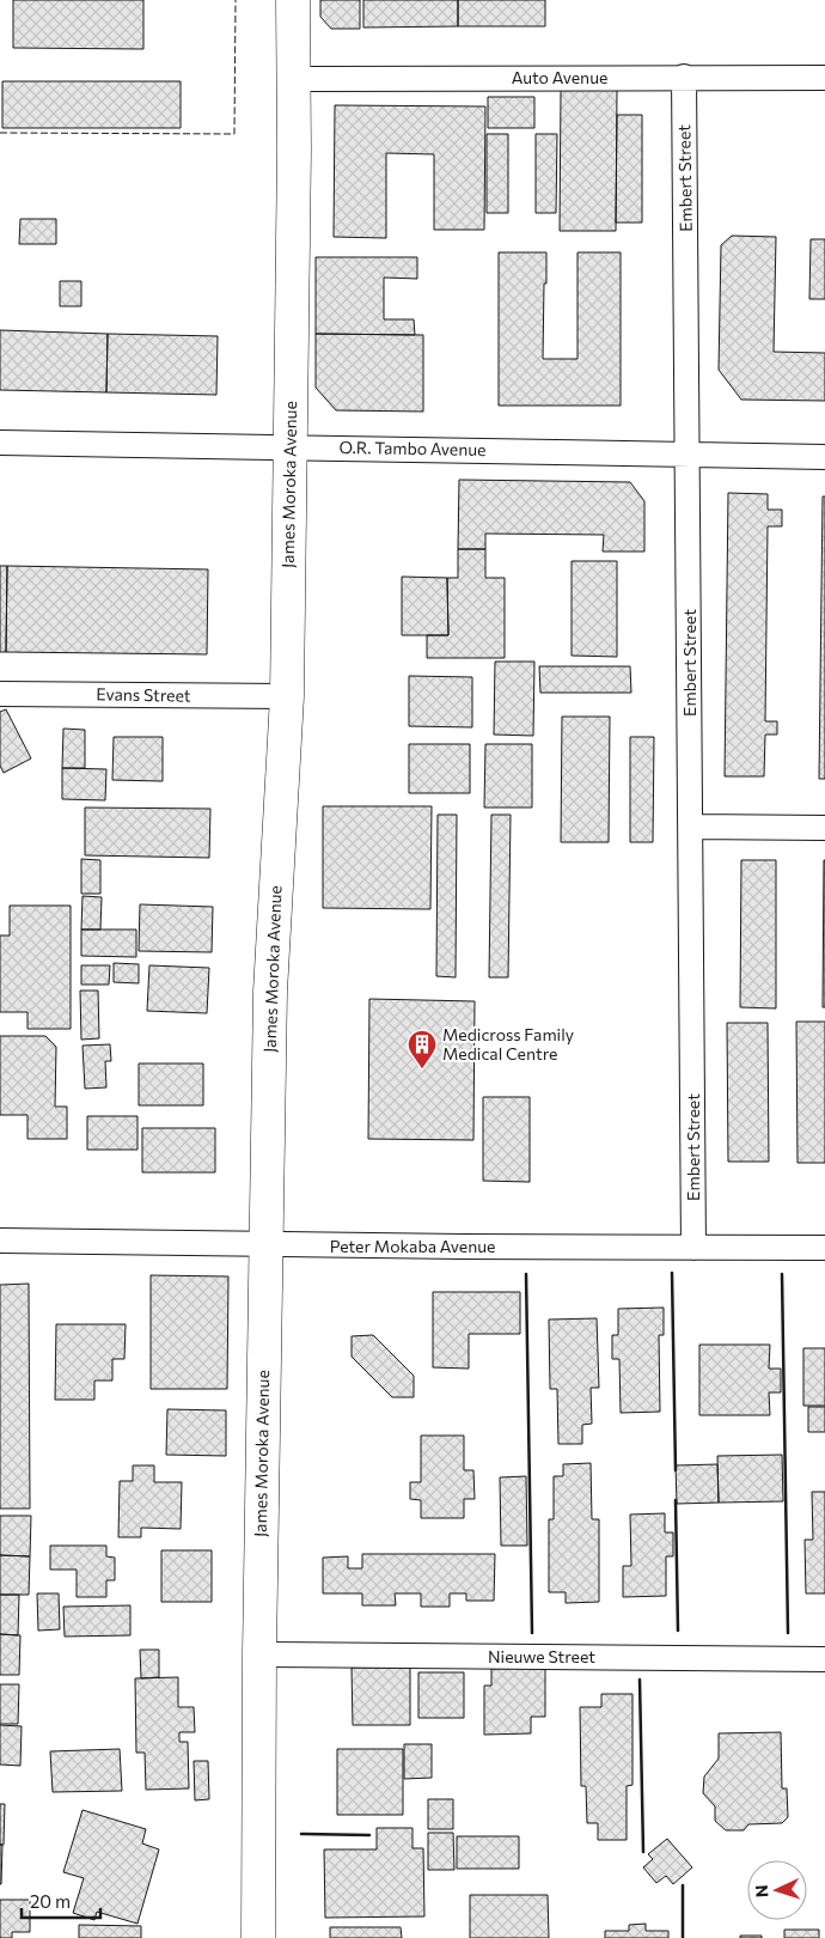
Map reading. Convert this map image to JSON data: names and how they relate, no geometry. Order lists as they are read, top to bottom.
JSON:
{
  "streets": {
    "street": [
      "Auto Avenue",
      "Embert Street",
      "O.R. Tambo Avenue",
      "James Moroka Avenue",
      "Evans Street",
      "Peter Mokaba Avenue",
      "Nieuwe Street"
    ]
  },
  "crossings": [
    ["Auto Avenue", "Embert Street"],
    ["Auto Avenue", "James Moroka Avenue"],
    ["Embert Street", "O.R. Tambo Avenue"],
    ["Embert Street", "Peter Mokaba Avenue"],
    ["O.R. Tambo Avenue", "James Moroka Avenue"],
    ["James Moroka Avenue", "Evans Street"],
    ["James Moroka Avenue", "Peter Mokaba Avenue"],
    ["James Moroka Avenue", "Nieuwe Street"]
  ],
  "places": {
    "building": ["Medicross Family Medical Centre"]
  },
  "scale_bar": "20 m",
  "north": "left"
}
